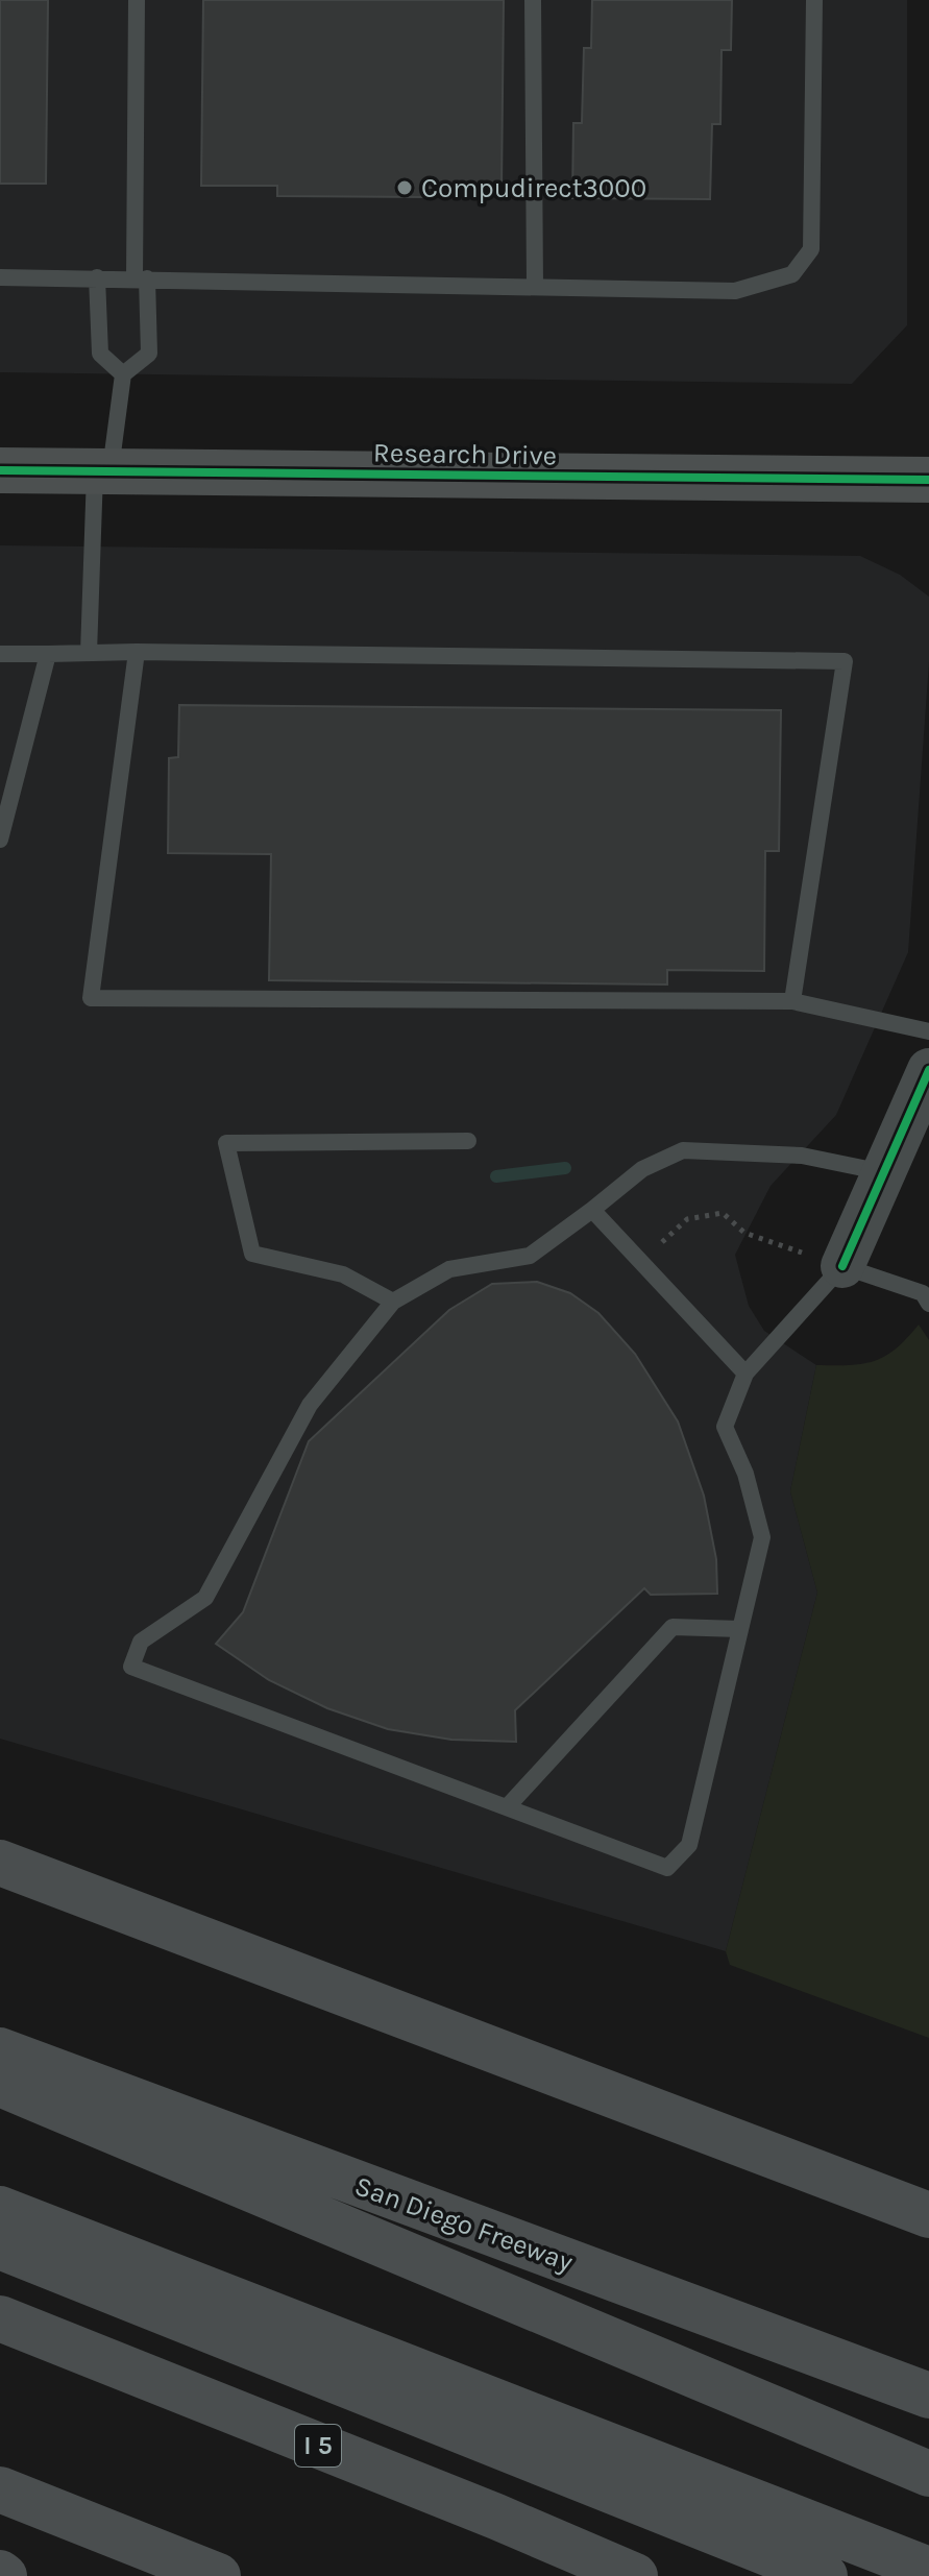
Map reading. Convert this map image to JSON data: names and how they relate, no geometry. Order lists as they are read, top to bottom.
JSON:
{
  "streets": {
    "highway": ["San Diego Freeway", "I 5"],
    "main road": ["Research Drive"]
  },
  "places": ["Compudirect3000"]
}
